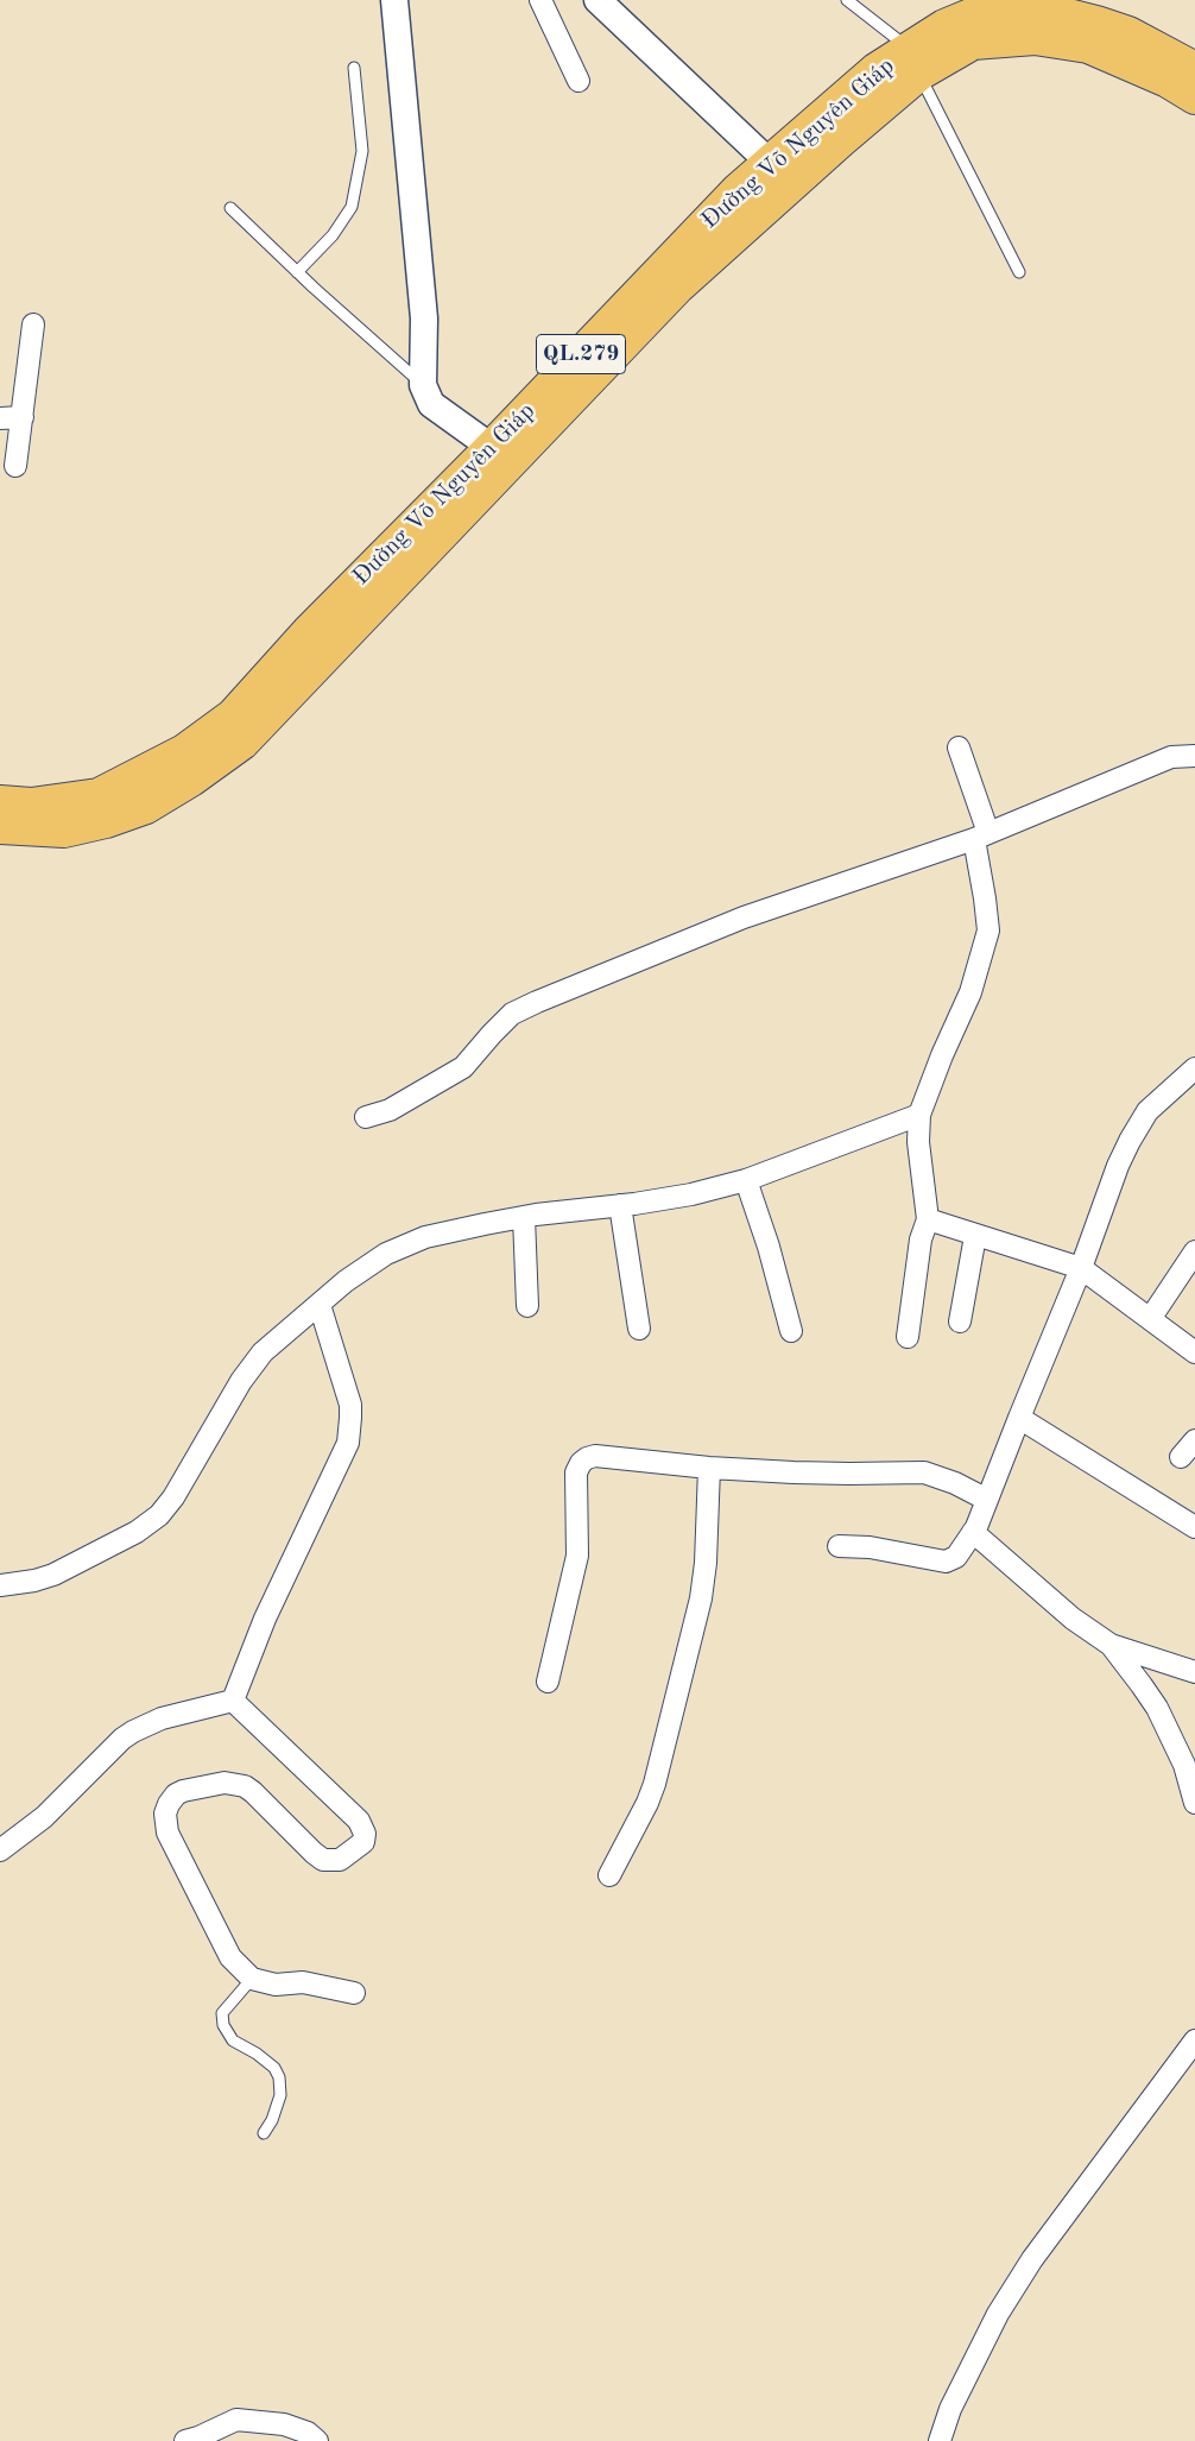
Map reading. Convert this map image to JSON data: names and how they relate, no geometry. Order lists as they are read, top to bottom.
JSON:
{
  "streets": {
    "highway": ["Đường Võ Nguyên Giáp", "QL.279"]
  }
}
